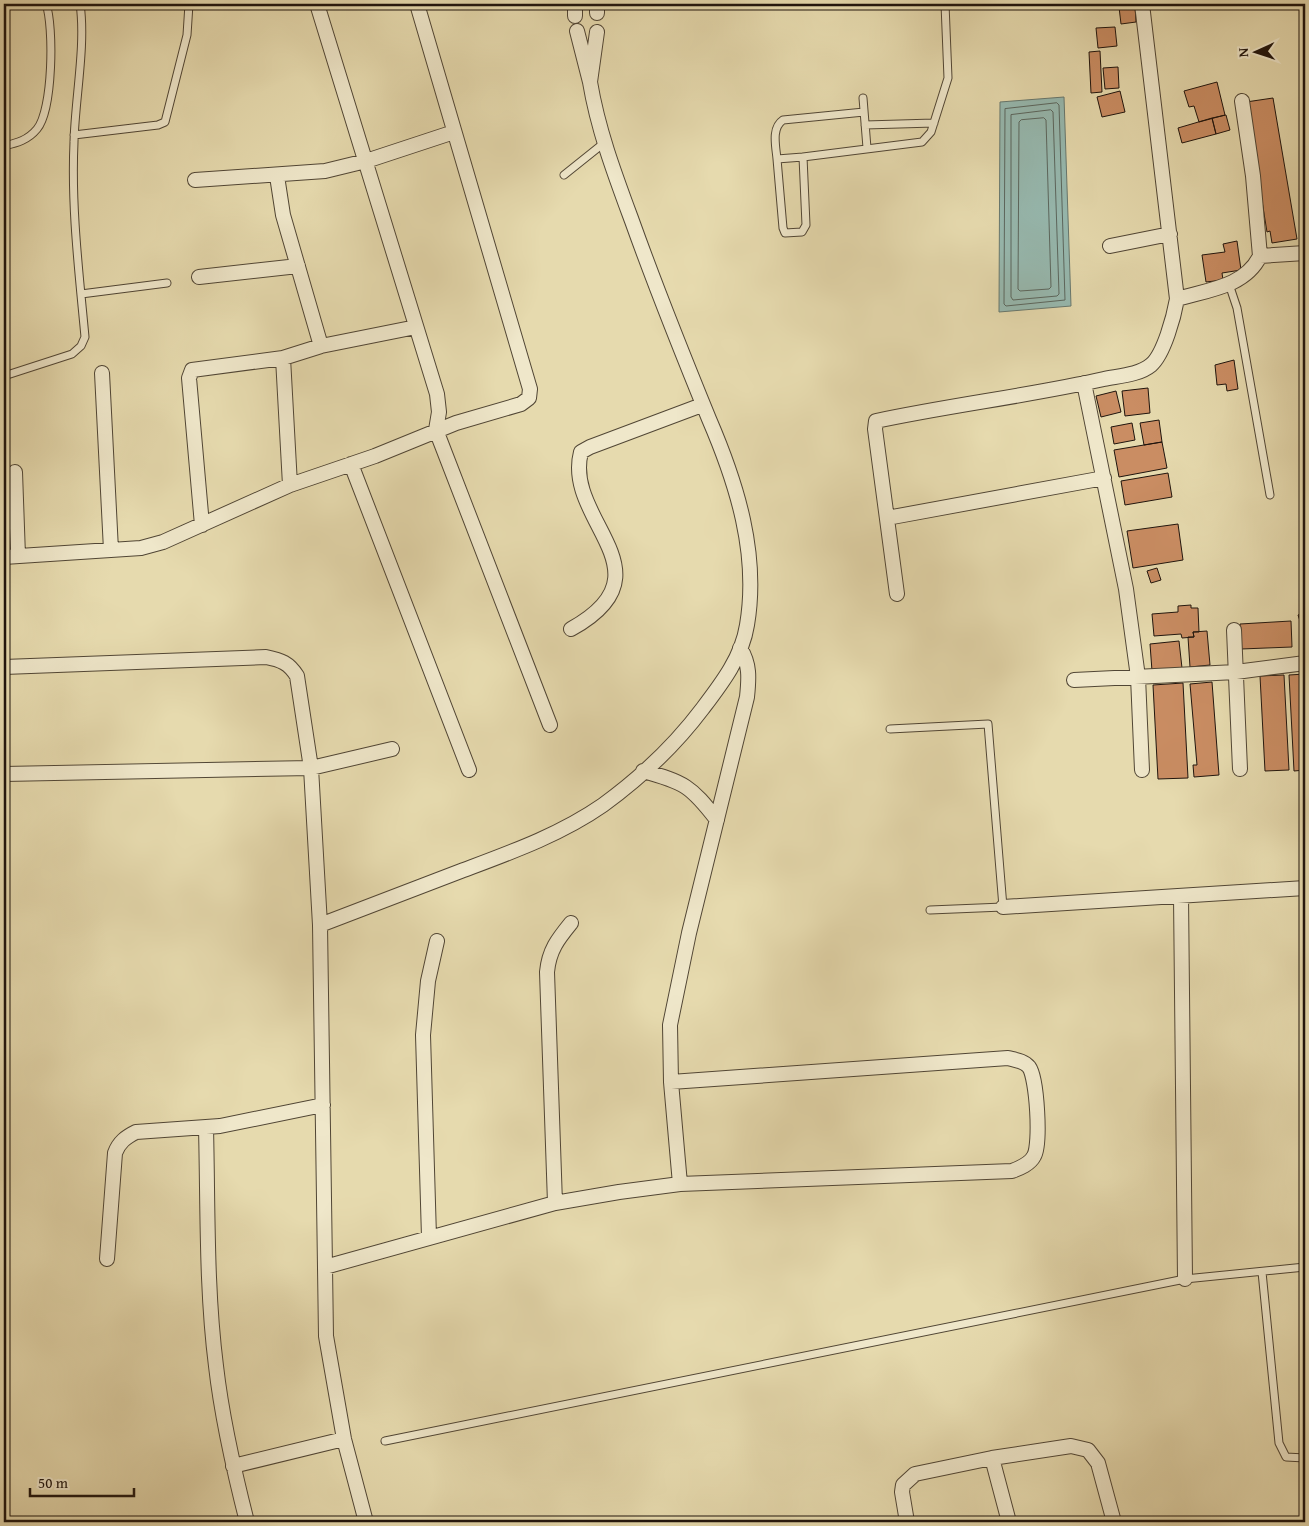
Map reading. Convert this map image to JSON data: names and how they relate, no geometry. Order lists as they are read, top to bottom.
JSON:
{
  "scale_bar": "50 m",
  "north": "left"
}
